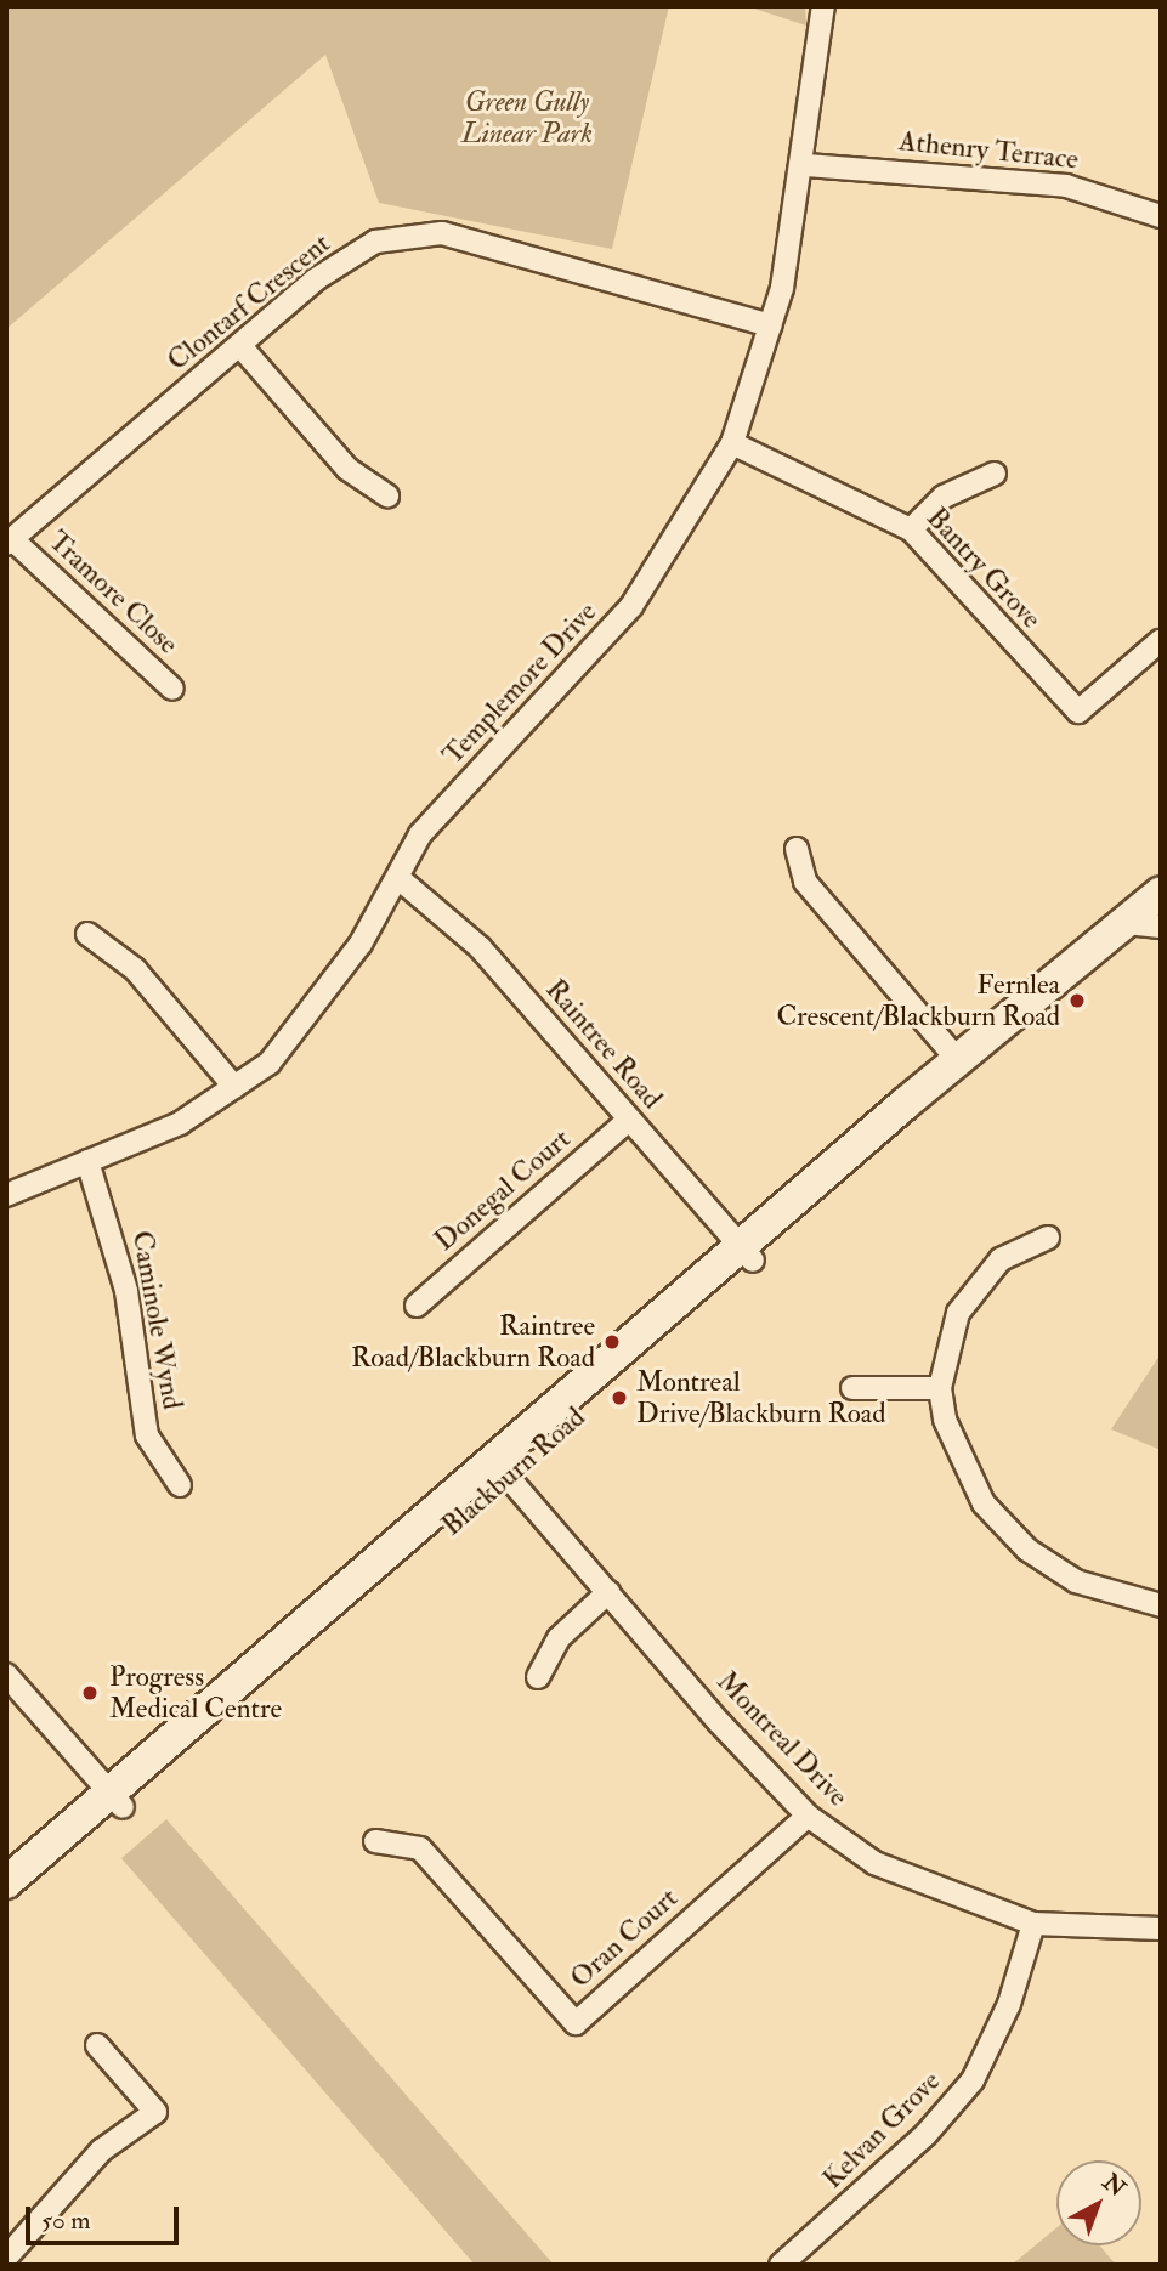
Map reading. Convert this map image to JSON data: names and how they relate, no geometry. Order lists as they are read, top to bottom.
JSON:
{
  "streets": {
    "main road": ["Blackburn Road"],
    "street": [
      "Athenry Terrace",
      "Clontarf Crescent",
      "Bantry Grove",
      "Tramore Close",
      "Templemore Drive",
      "Raintree Road",
      "Donegal Court",
      "Caminole Wynd",
      "Montreal Drive",
      "Oran Court",
      "Kelvan Grove"
    ]
  },
  "crossings": [
    ["Athenry Terrace", "Templemore Drive"],
    ["Clontarf Crescent", "Tramore Close"],
    ["Clontarf Crescent", "Templemore Drive"],
    ["Bantry Grove", "Templemore Drive"],
    ["Templemore Drive", "Raintree Road"],
    ["Templemore Drive", "Caminole Wynd"],
    ["Raintree Road", "Donegal Court"],
    ["Raintree Road", "Blackburn Road"],
    ["Blackburn Road", "Montreal Drive"],
    ["Montreal Drive", "Oran Court"],
    ["Montreal Drive", "Kelvan Grove"]
  ],
  "parks": ["Green Gully Linear Park"],
  "places": [
    "Fernlea Crescent/Blackburn Road",
    "Raintree Road/Blackburn Road",
    "Montreal Drive/Blackburn Road",
    "Progress Medical Centre"
  ],
  "scale_bar": "50 m",
  "north": "top right"
}
